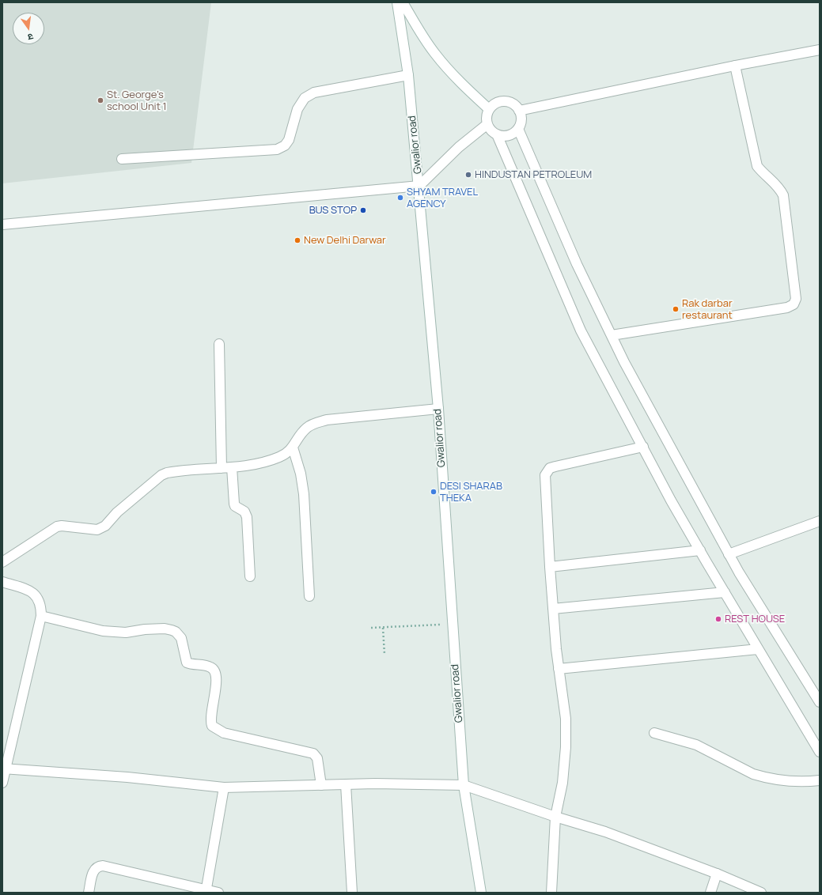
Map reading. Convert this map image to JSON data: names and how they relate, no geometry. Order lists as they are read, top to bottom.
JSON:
{
  "streets": {
    "street": ["Gwalior road"]
  },
  "places": [
    "St. George's school Unit 1",
    "HINDUSTAN PETROLEUM",
    "SHYAM TRAVEL AGENCY",
    "BUS STOP",
    "New Delhi Darwar",
    "Rak darbar restaurant",
    "DESI SHARAB THEKA",
    "REST HOUSE"
  ],
  "north": "bottom"
}
